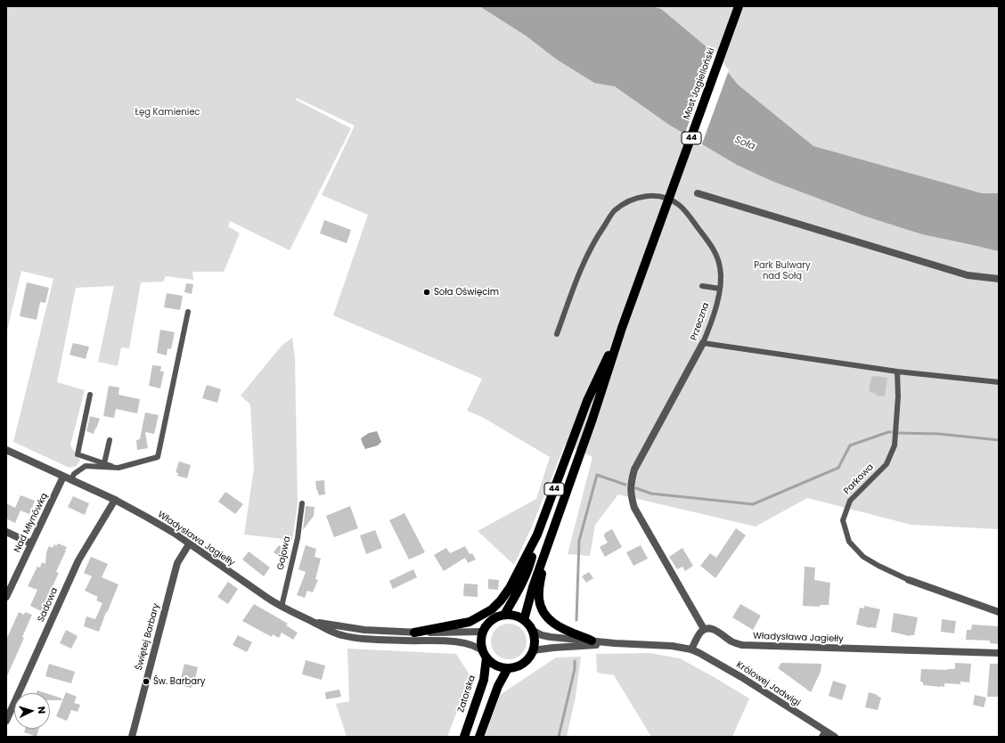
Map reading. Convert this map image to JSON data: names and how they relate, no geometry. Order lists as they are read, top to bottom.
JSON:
{
  "streets": {
    "main road": ["Most Jagielloński", "44", "Zatorska"],
    "street": [
      "Przeczna",
      "Parkowa",
      "Nad Młynówką",
      "Władysława Jagiełły",
      "Sadowa",
      "Świętej Barbary",
      "Królowej Jadwigi"
    ],
    "lane": ["Gajowa"]
  },
  "crossings": [
    ["Most Jagielloński", "44"],
    ["44", "Władysława Jagiełły"],
    ["44", "Zatorska"],
    ["Przeczna", "Władysława Jagiełły"],
    ["Nad Młynówką", "Władysława Jagiełły"],
    ["Władysława Jagiełły", "Gajowa"],
    ["Władysława Jagiełły", "Sadowa"],
    ["Władysława Jagiełły", "Świętej Barbary"],
    ["Władysława Jagiełły", "Zatorska"]
  ],
  "water": ["Soła"],
  "parks": ["Łęg Kamieniec", "Park Bulwary nad Sołą"],
  "places": ["Soła Oświęcim", "Św. Barbary"],
  "north": "right"
}
